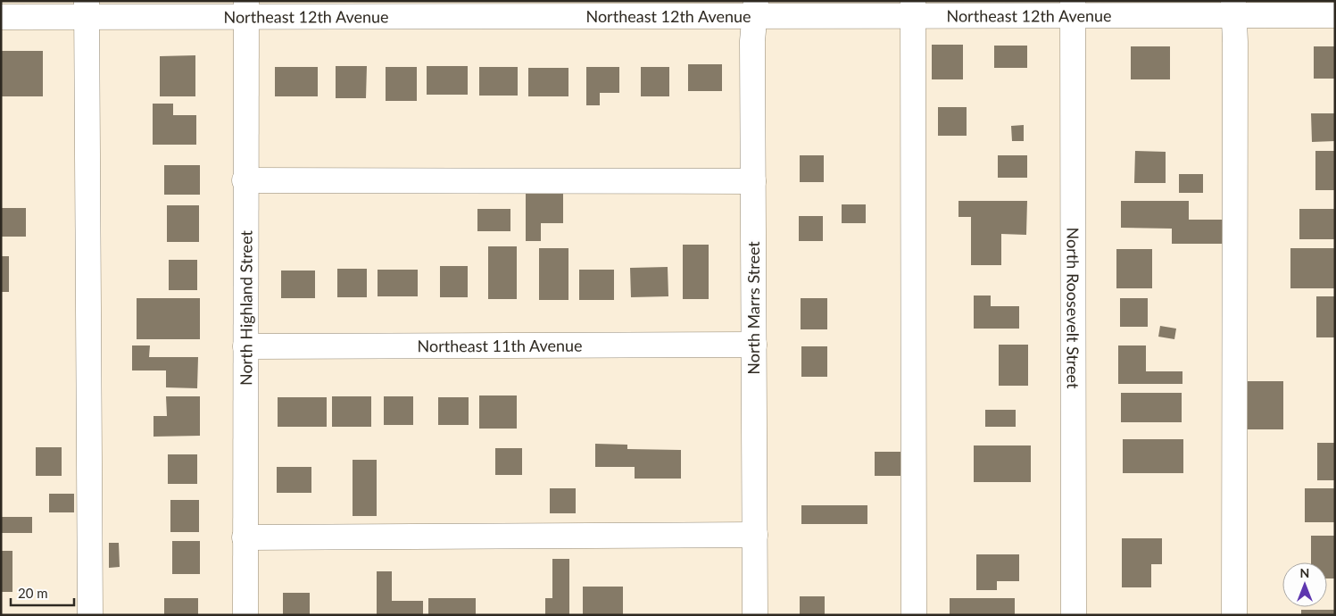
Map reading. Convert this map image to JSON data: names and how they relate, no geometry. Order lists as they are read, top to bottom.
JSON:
{
  "streets": {
    "street": [
      "Northeast 12th Avenue",
      "North Highland Street",
      "North Marrs Street",
      "North Roosevelt Street",
      "Northeast 11th Avenue"
    ]
  },
  "crossings": [
    ["Northeast 12th Avenue", "North Highland Street"],
    ["Northeast 12th Avenue", "North Marrs Street"],
    ["Northeast 12th Avenue", "North Roosevelt Street"],
    ["North Highland Street", "Northeast 11th Avenue"],
    ["North Marrs Street", "Northeast 11th Avenue"]
  ],
  "scale_bar": "20 m",
  "north": "top"
}
